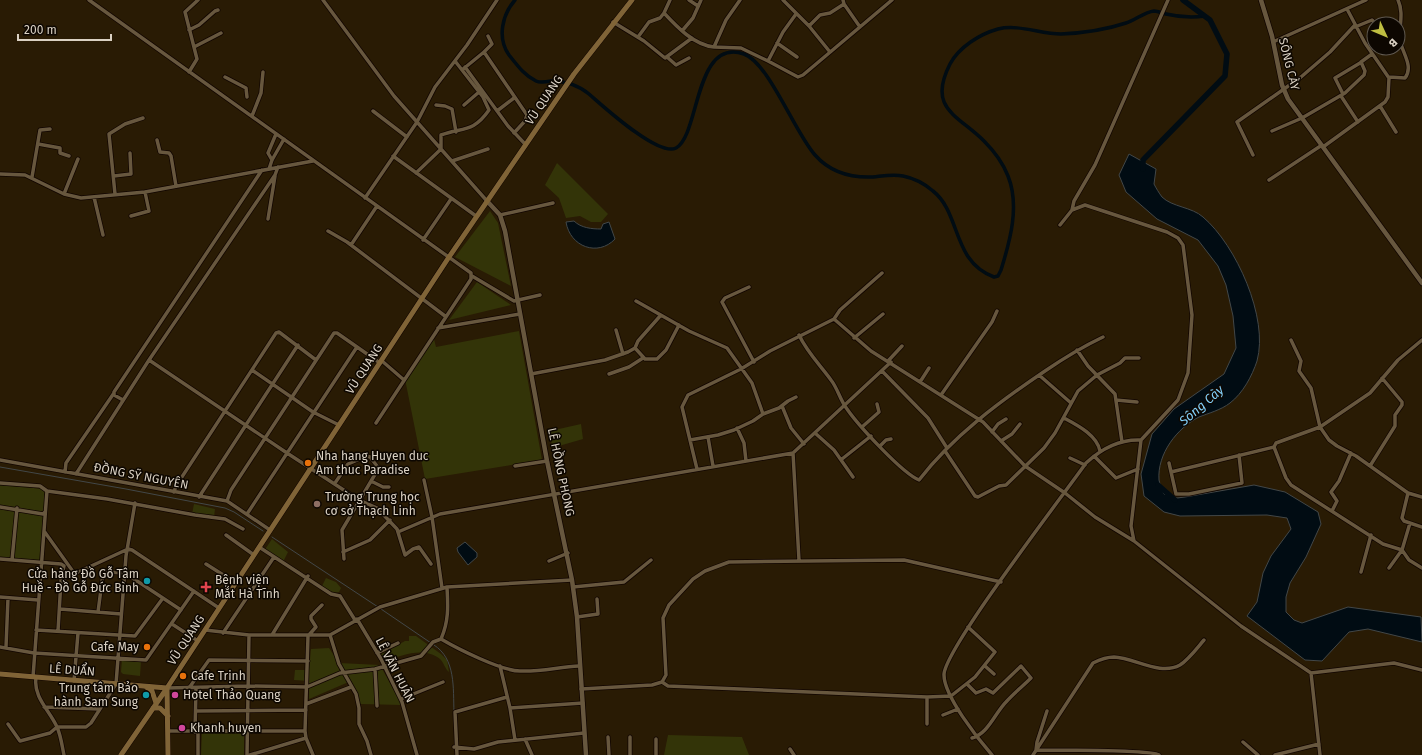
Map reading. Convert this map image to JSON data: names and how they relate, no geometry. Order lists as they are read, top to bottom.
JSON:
{
  "streets": {
    "main road": ["VŨ QUANG", "LÊ DUẨN"],
    "street": [
      "SÔNG CÀY",
      "LÊ HỒNG PHONG",
      "ĐỒNG SỸ NGUYÊN",
      "LÊ VĂN HUÂN"
    ]
  },
  "crossings": [
    ["VŨ QUANG", "LÊ HỒNG PHONG"],
    ["VŨ QUANG", "ĐỒNG SỸ NGUYÊN"],
    ["VŨ QUANG", "LÊ DUẨN"],
    ["VŨ QUANG", "LÊ VĂN HUÂN"]
  ],
  "water": ["Sông Cày"],
  "places": {
    "other": [
      "Nha hang Huyen duc Am thuc Paradise",
      "Trường Trung học cơ sở Thạch Linh",
      "Cửa hàng Đồ Gỗ Tâm Huề - Đồ Gỗ Đức Bình",
      "Cafe May",
      "Cafe Trịnh",
      "Trung tâm Bảo hành Sam Sung",
      "Hotel Thảo Quang",
      "Khanh huyen"
    ],
    "health": ["Bệnh viện Mắt Hà Tĩnh"]
  },
  "scale_bar": "200 m",
  "north": "bottom right"
}
